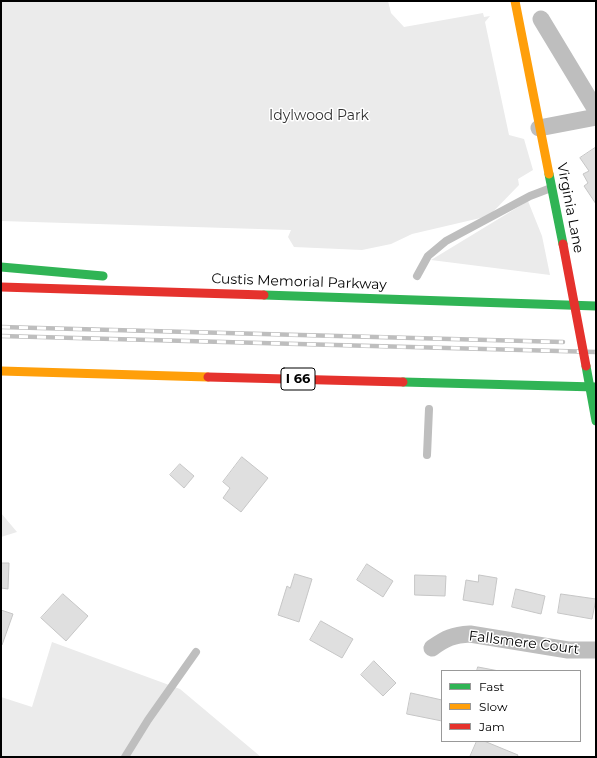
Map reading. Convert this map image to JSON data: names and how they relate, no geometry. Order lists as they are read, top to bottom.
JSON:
{
  "streets": {
    "main road": ["Virginia Lane", "Custis Memorial Parkway", "I 66"],
    "street": ["Fallsmere Court"]
  },
  "parks": ["Idylwood Park"],
  "legend": ["Fast", "Slow", "Jam"]
}
